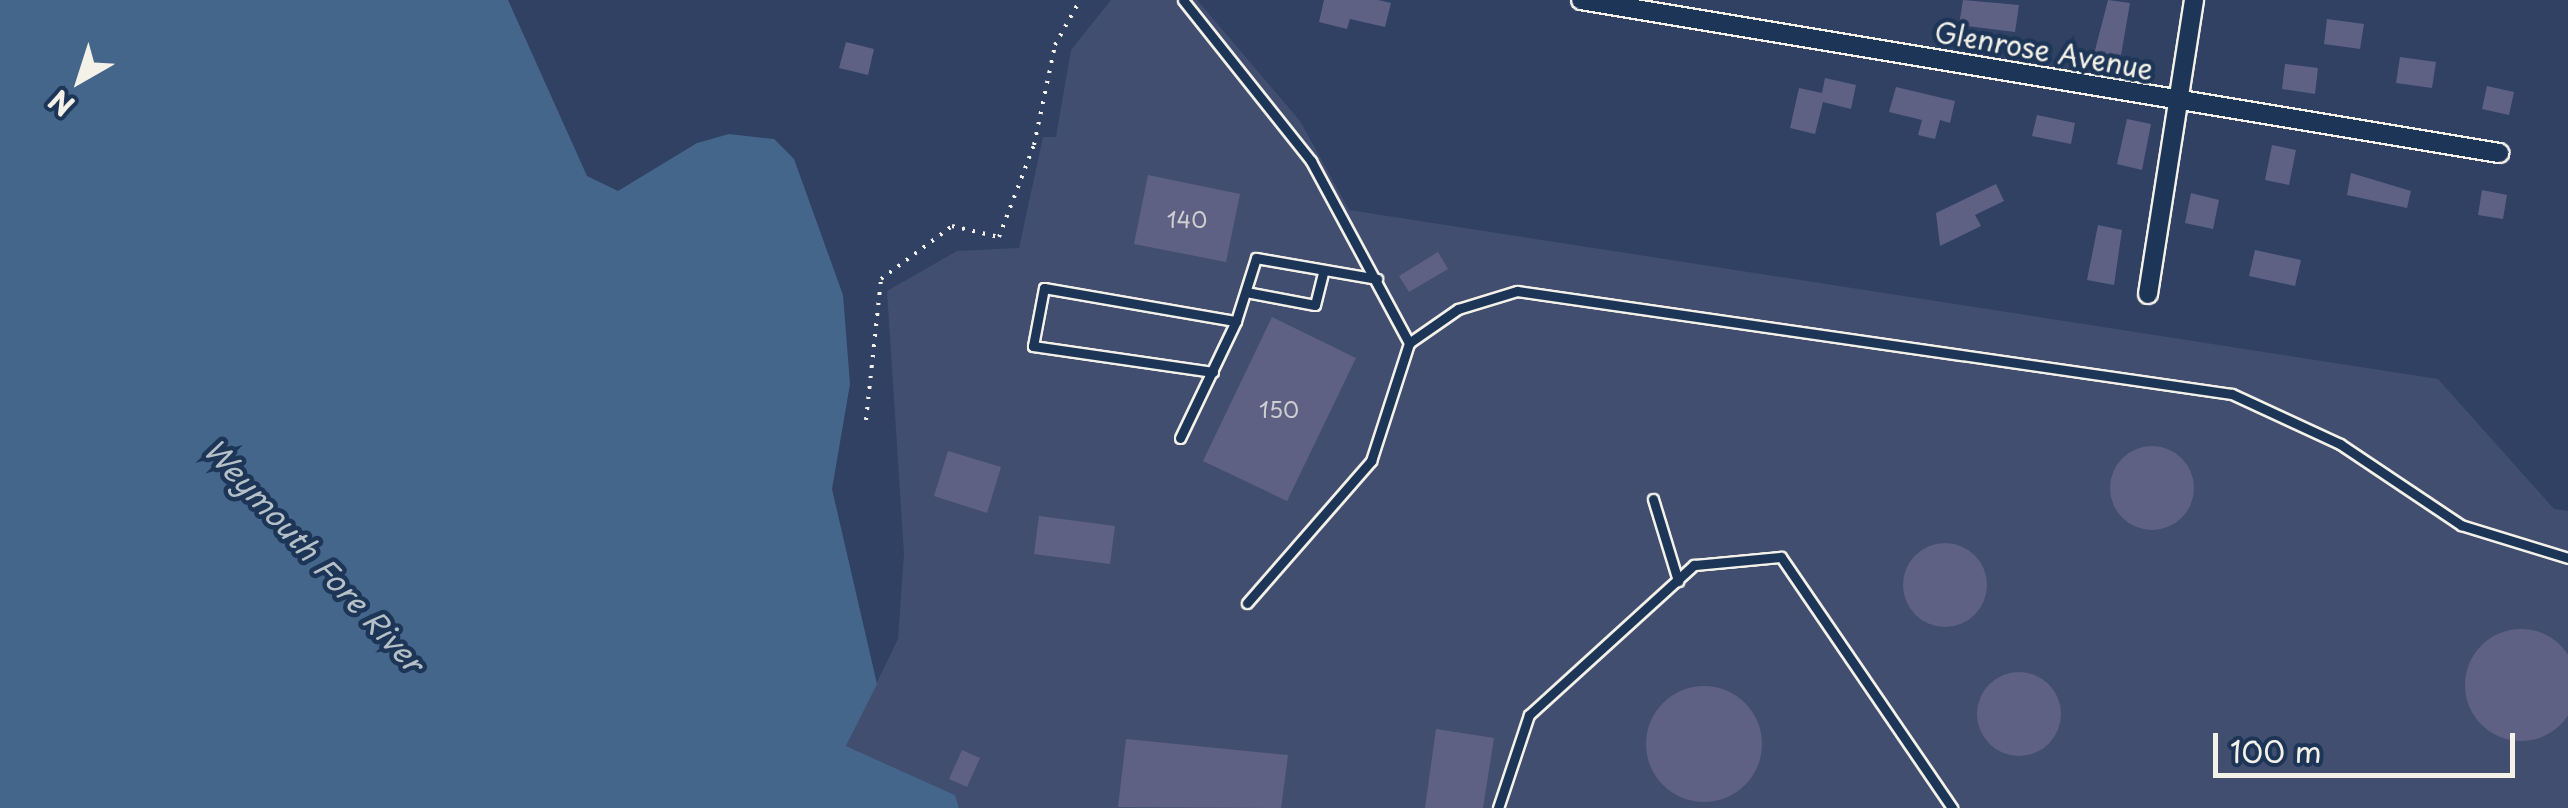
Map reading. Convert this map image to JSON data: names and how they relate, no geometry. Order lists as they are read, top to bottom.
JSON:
{
  "streets": {
    "street": ["Glenrose Avenue"]
  },
  "water": ["Weymouth Fore River"],
  "house_numbers": ["140", "150"],
  "scale_bar": "100 m",
  "north": "bottom left"
}
